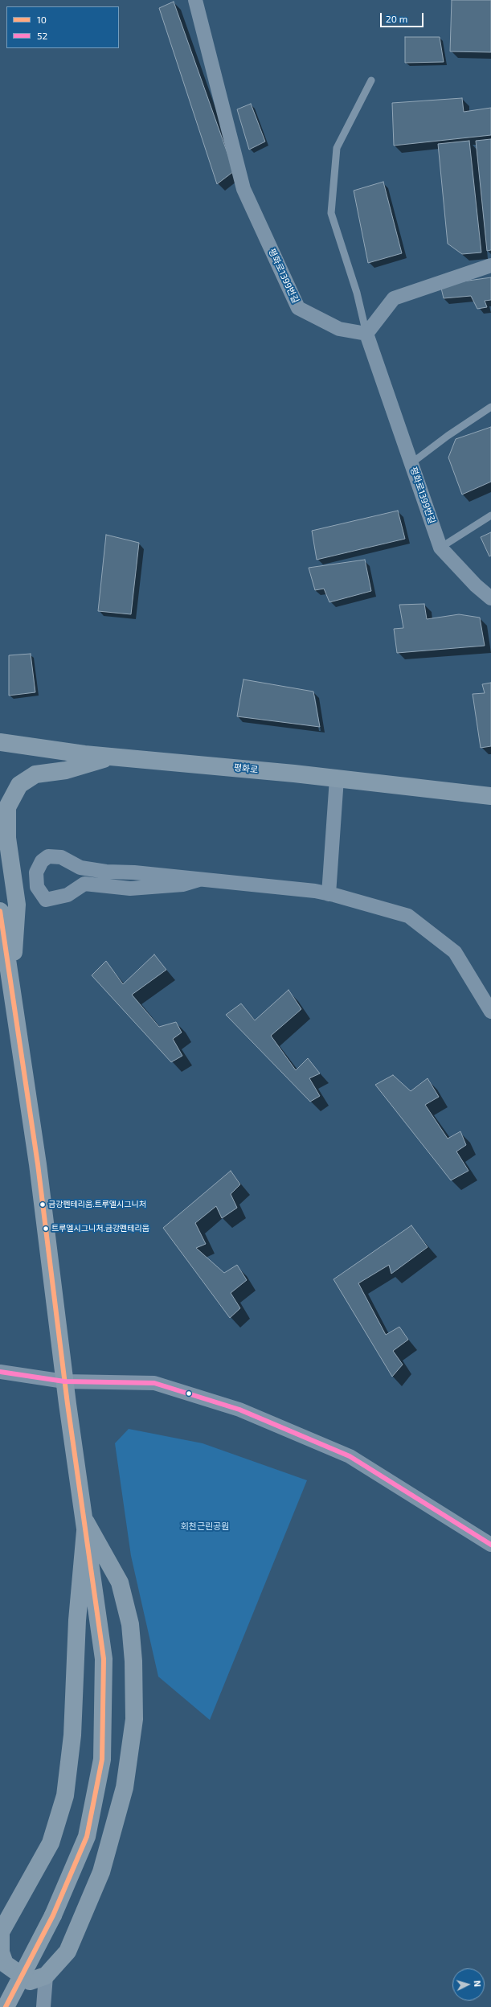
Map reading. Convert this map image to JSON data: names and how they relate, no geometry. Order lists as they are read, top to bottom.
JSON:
{
  "streets": {
    "main road": ["평화로"],
    "street": ["평화로1399번길"]
  },
  "parks": ["회천근린공원"],
  "places": ["금강펜테리움.트루엘시그니처", "트루엘시그니처.금강펜테리움"],
  "lines": ["transit line 10", "transit line 52"],
  "legend": ["10", "52"],
  "scale_bar": "20 m",
  "north": "right"
}
